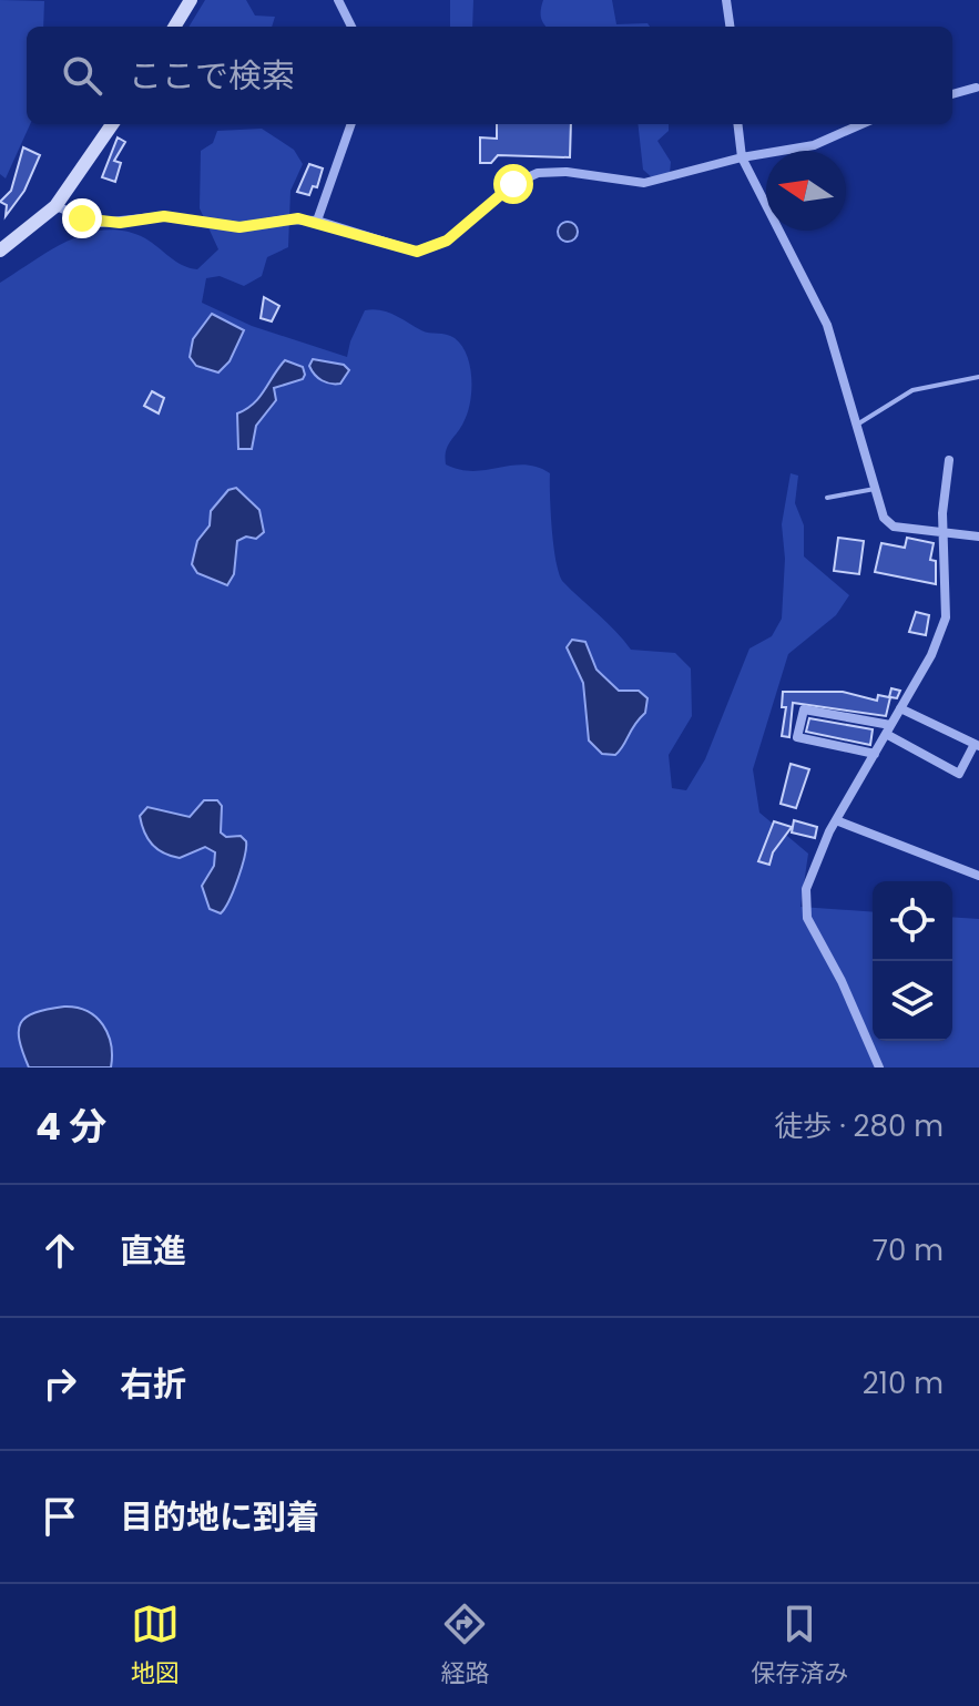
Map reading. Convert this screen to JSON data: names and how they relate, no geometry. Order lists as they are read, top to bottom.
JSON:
{
  "north": "left",
  "page": {
    "search": "ここで検索",
    "heading": ["4 分", "徒歩 · 280 m"],
    "list": [
      ["直進", "70 m"],
      ["右折", "210 m"],
      "目的地に到着"
    ],
    "nav": ["地図", "経路", "保存済み"]
  }
}
